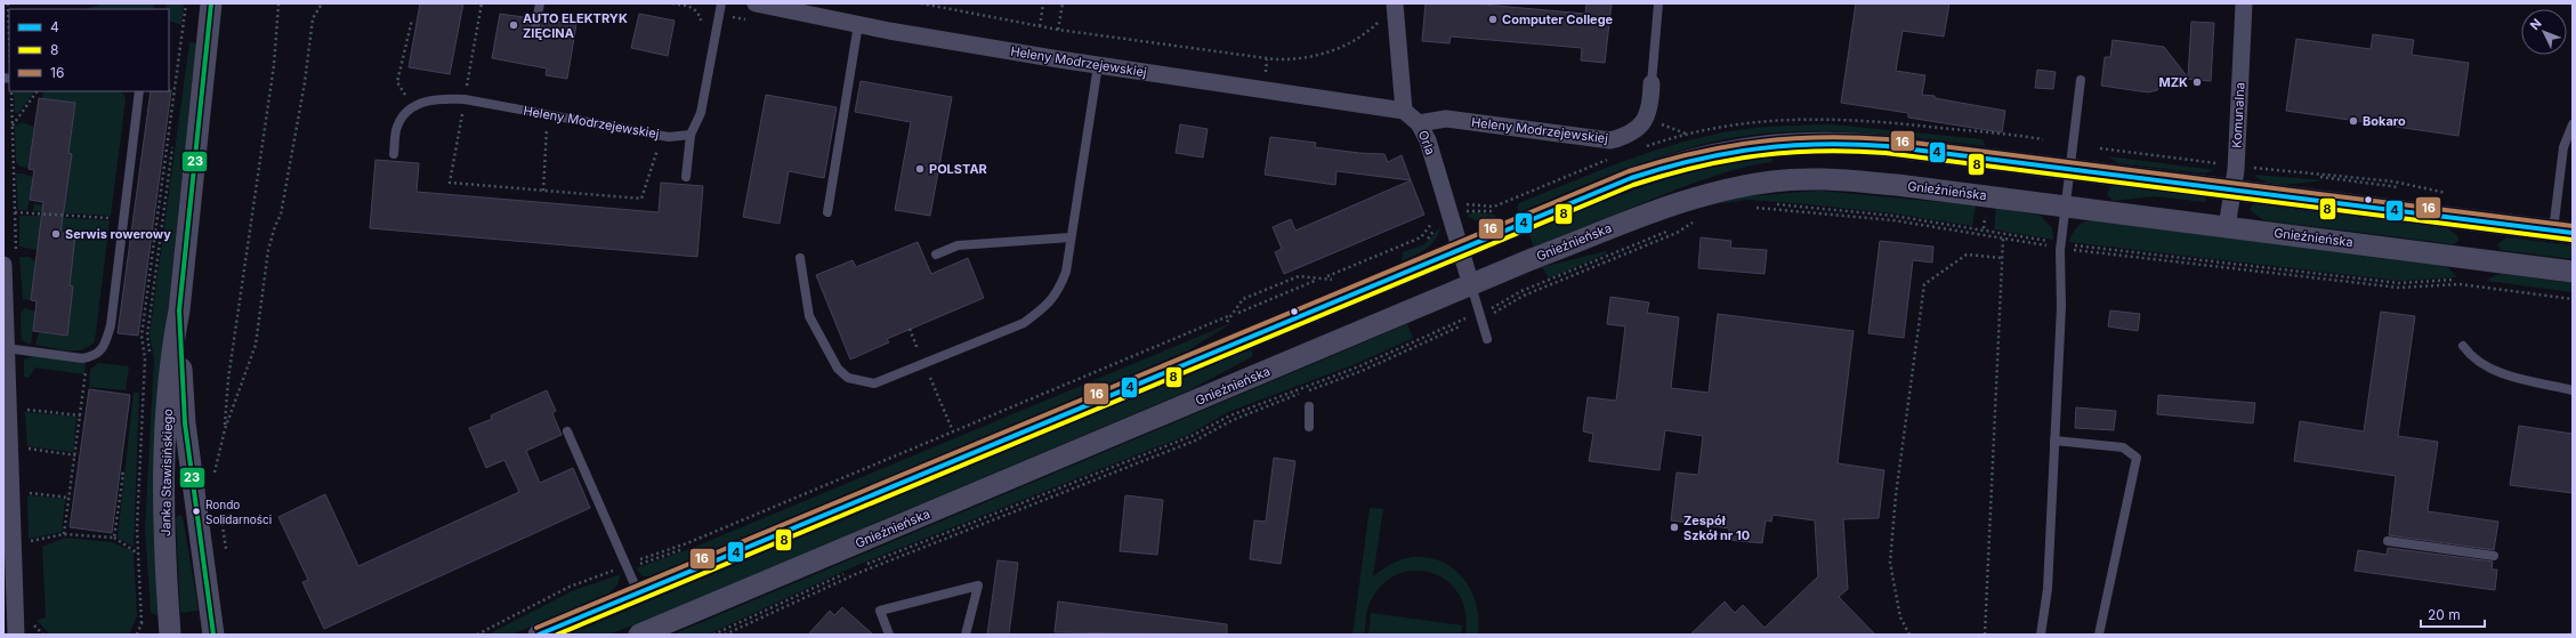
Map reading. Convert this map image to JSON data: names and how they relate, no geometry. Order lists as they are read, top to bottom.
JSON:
{
  "streets": {
    "street": [
      "Heleny Modrzejewskiej",
      "Komunalna",
      "Orla",
      "Gnieźnieńska",
      "Janka Stawisińskiego"
    ]
  },
  "crossings": [
    ["Heleny Modrzejewskiej", "Orla"],
    ["Komunalna", "Gnieźnieńska"],
    ["Orla", "Gnieźnieńska"]
  ],
  "places": [
    "Computer College",
    "AUTO ELEKTRYK ZIĘCINA",
    "MZK",
    "Bokaro",
    "POLSTAR",
    "Serwis rowerowy",
    "Rondo Solidarności",
    "Zespół Szkół nr 10"
  ],
  "lines": [
    "transit line 23",
    "transit line 16",
    "transit line 4",
    "transit line 8"
  ],
  "legend": ["4", "8", "16"],
  "scale_bar": "20 m",
  "north": "top left"
}
